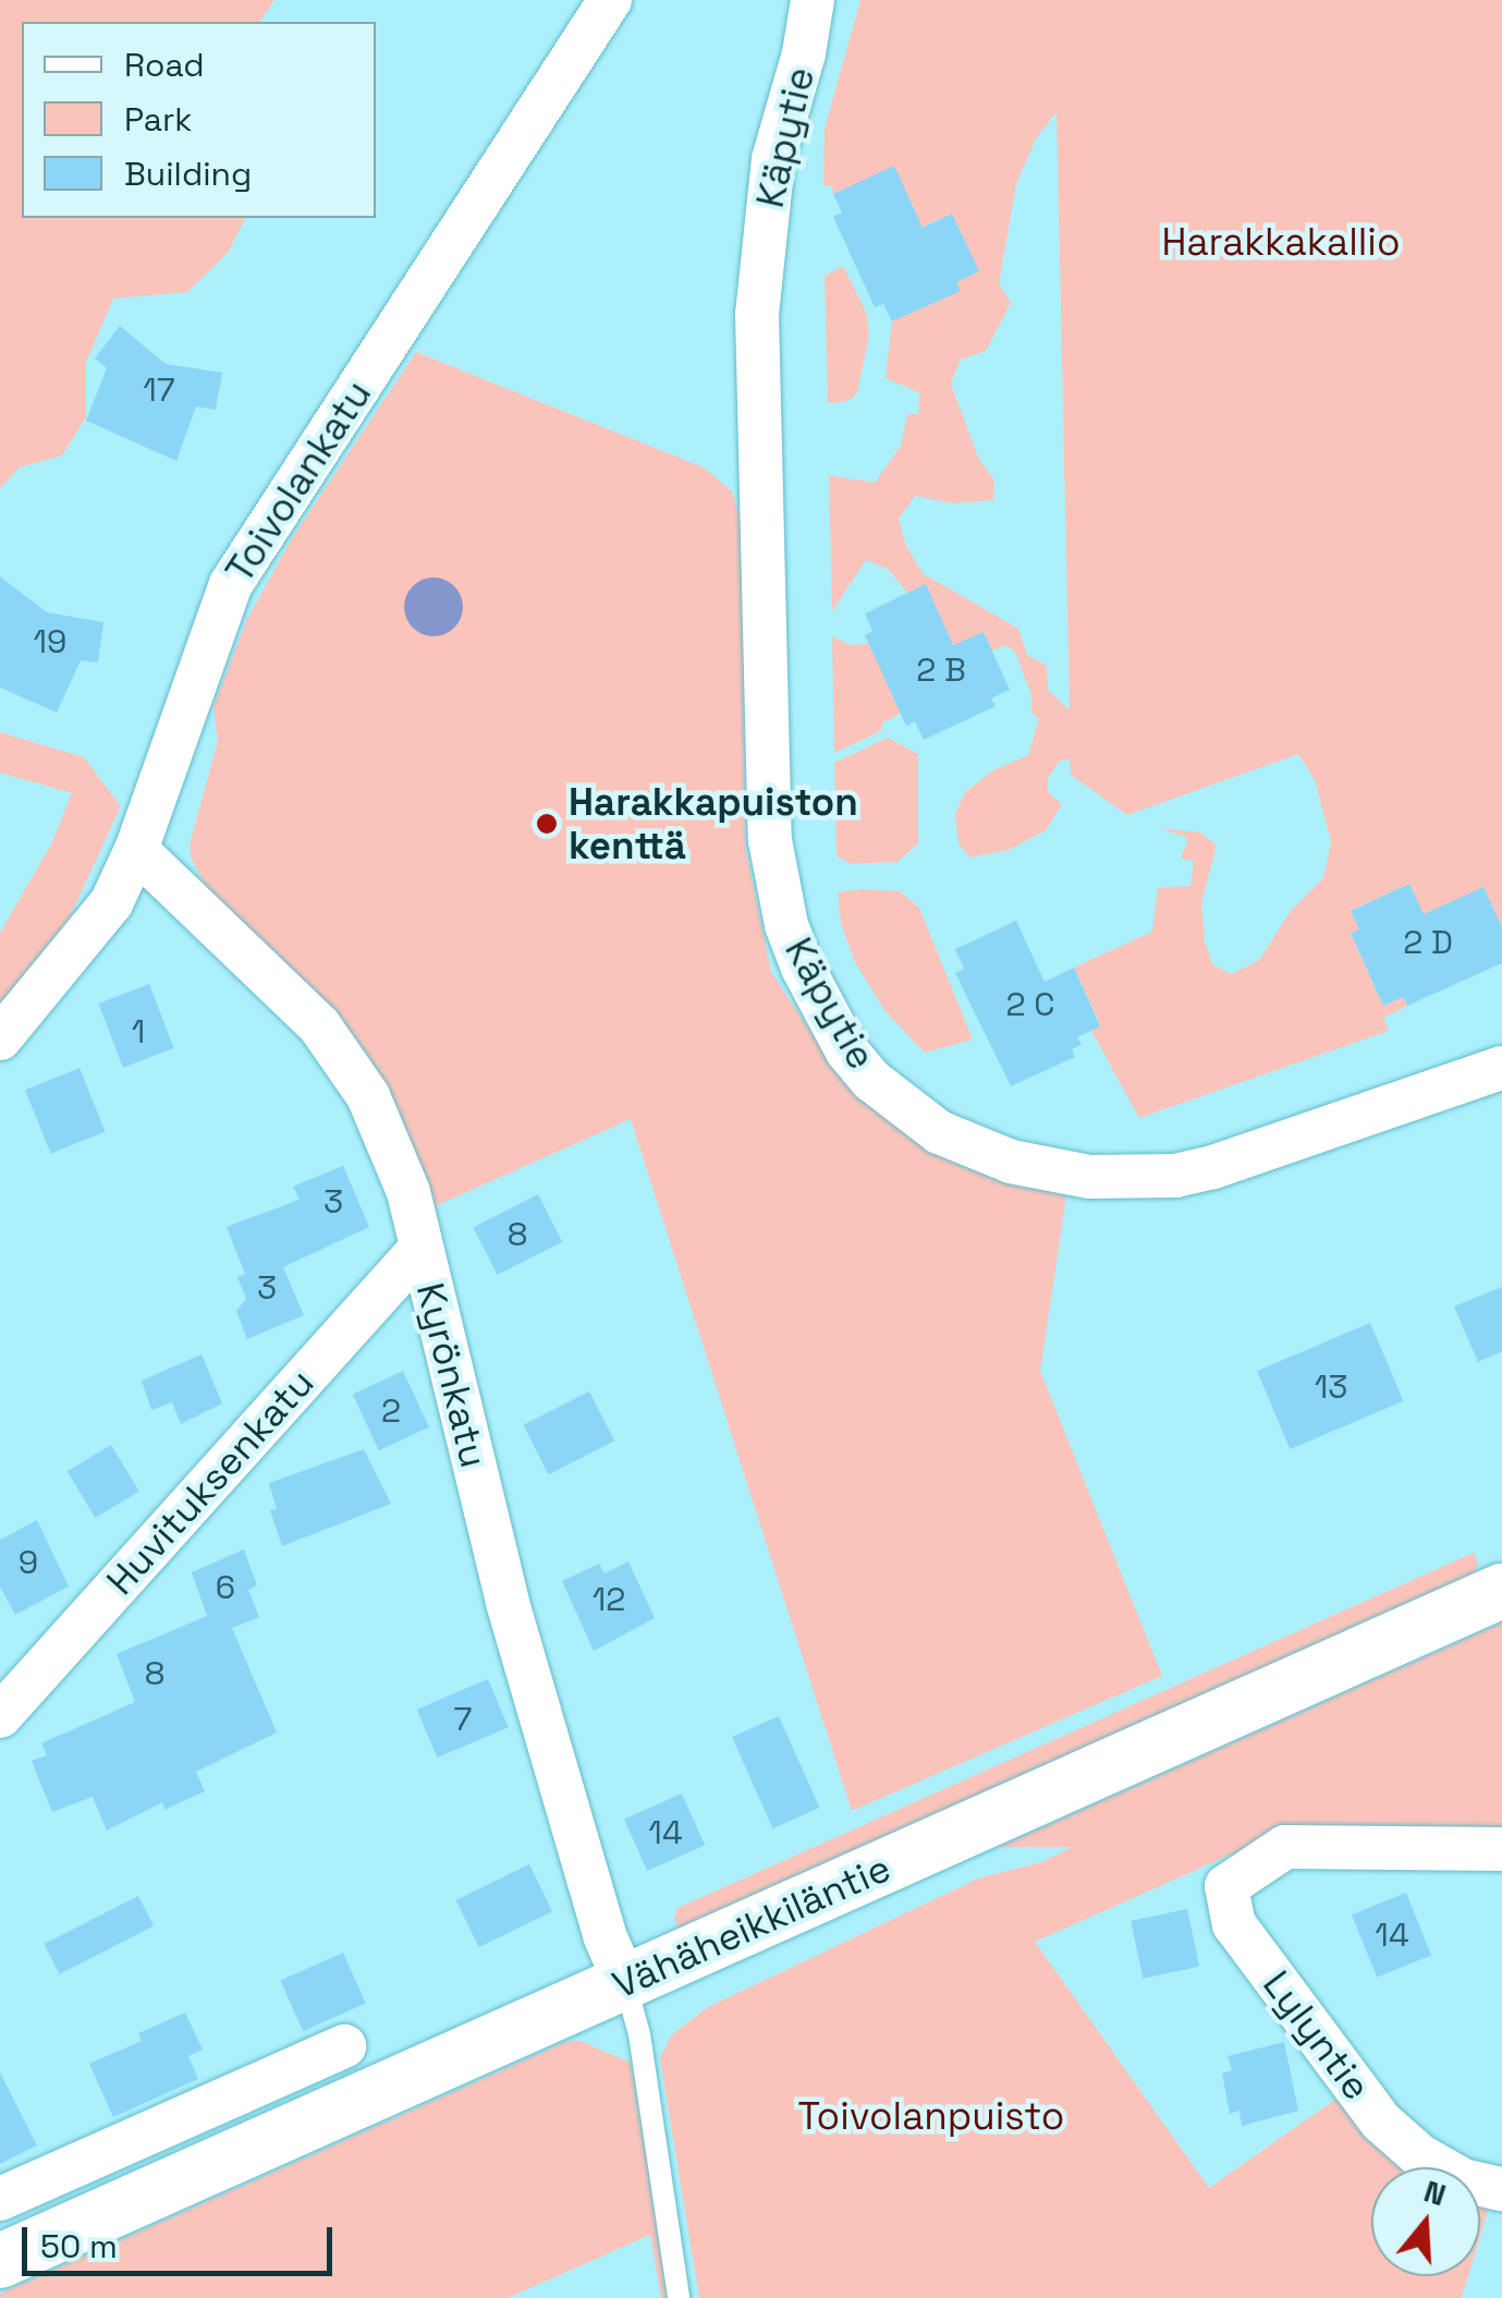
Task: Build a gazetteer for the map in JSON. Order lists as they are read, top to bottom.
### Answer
{
  "streets": {
    "street": [
      "Käpytie",
      "Toivolankatu",
      "Kyrönkatu",
      "Huvituksenkatu",
      "Vähäheikkiläntie",
      "Lylyntie"
    ]
  },
  "crossings": [
    ["Toivolankatu", "Kyrönkatu"],
    ["Kyrönkatu", "Huvituksenkatu"],
    ["Kyrönkatu", "Vähäheikkiläntie"]
  ],
  "parks": ["Harakkakallio", "Toivolanpuisto"],
  "places": ["Harakkapuiston kenttä"],
  "house_numbers": [
    "17",
    "19",
    "2 B",
    "2 D",
    "2 C",
    "1",
    "3",
    "8",
    "3",
    "13",
    "2",
    "9",
    "6",
    "12",
    "8",
    "7",
    "14",
    "14"
  ],
  "legend": ["Road", "Park", "Building"],
  "scale_bar": "50 m",
  "north": "top"
}
